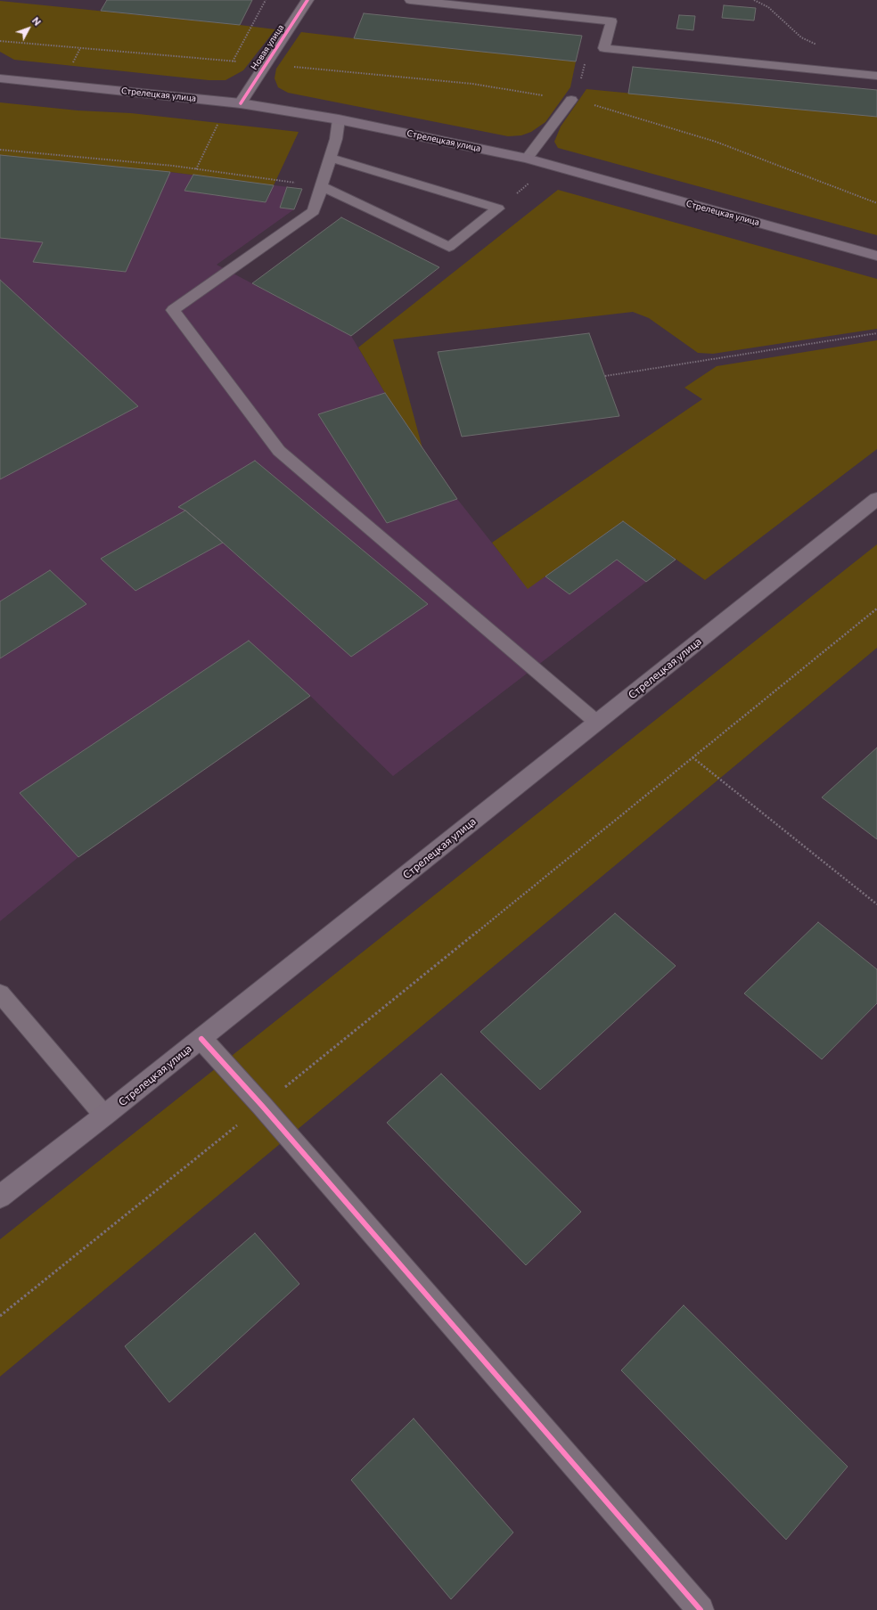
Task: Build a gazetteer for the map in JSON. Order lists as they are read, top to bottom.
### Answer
{
  "streets": {
    "main road": ["Стрелецкая улица"],
    "street": ["Новая улица"]
  },
  "crossings": [
    ["Новая улица", "Стрелецкая улица"]
  ],
  "north": "top right"
}
